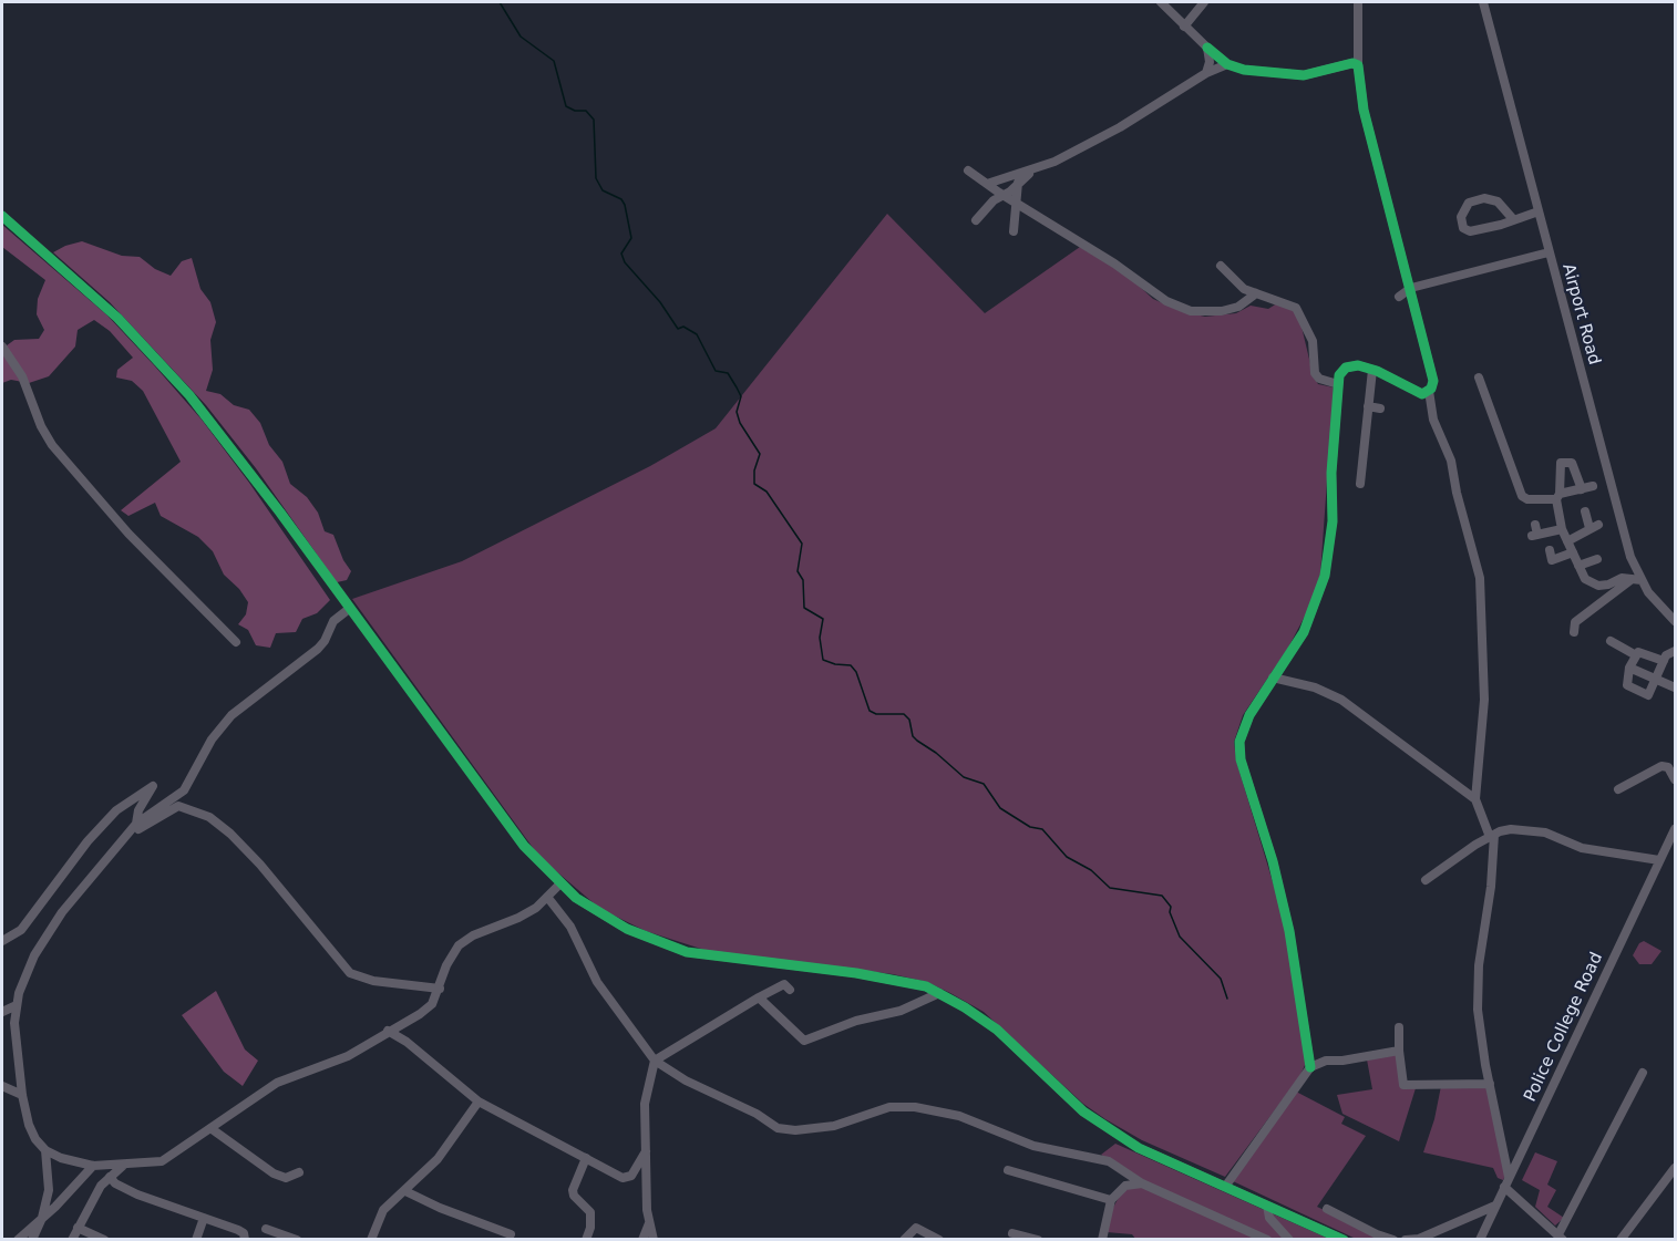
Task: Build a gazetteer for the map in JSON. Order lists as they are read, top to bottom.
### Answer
{
  "streets": {
    "street": ["Airport Road", "Police College Road"]
  }
}
